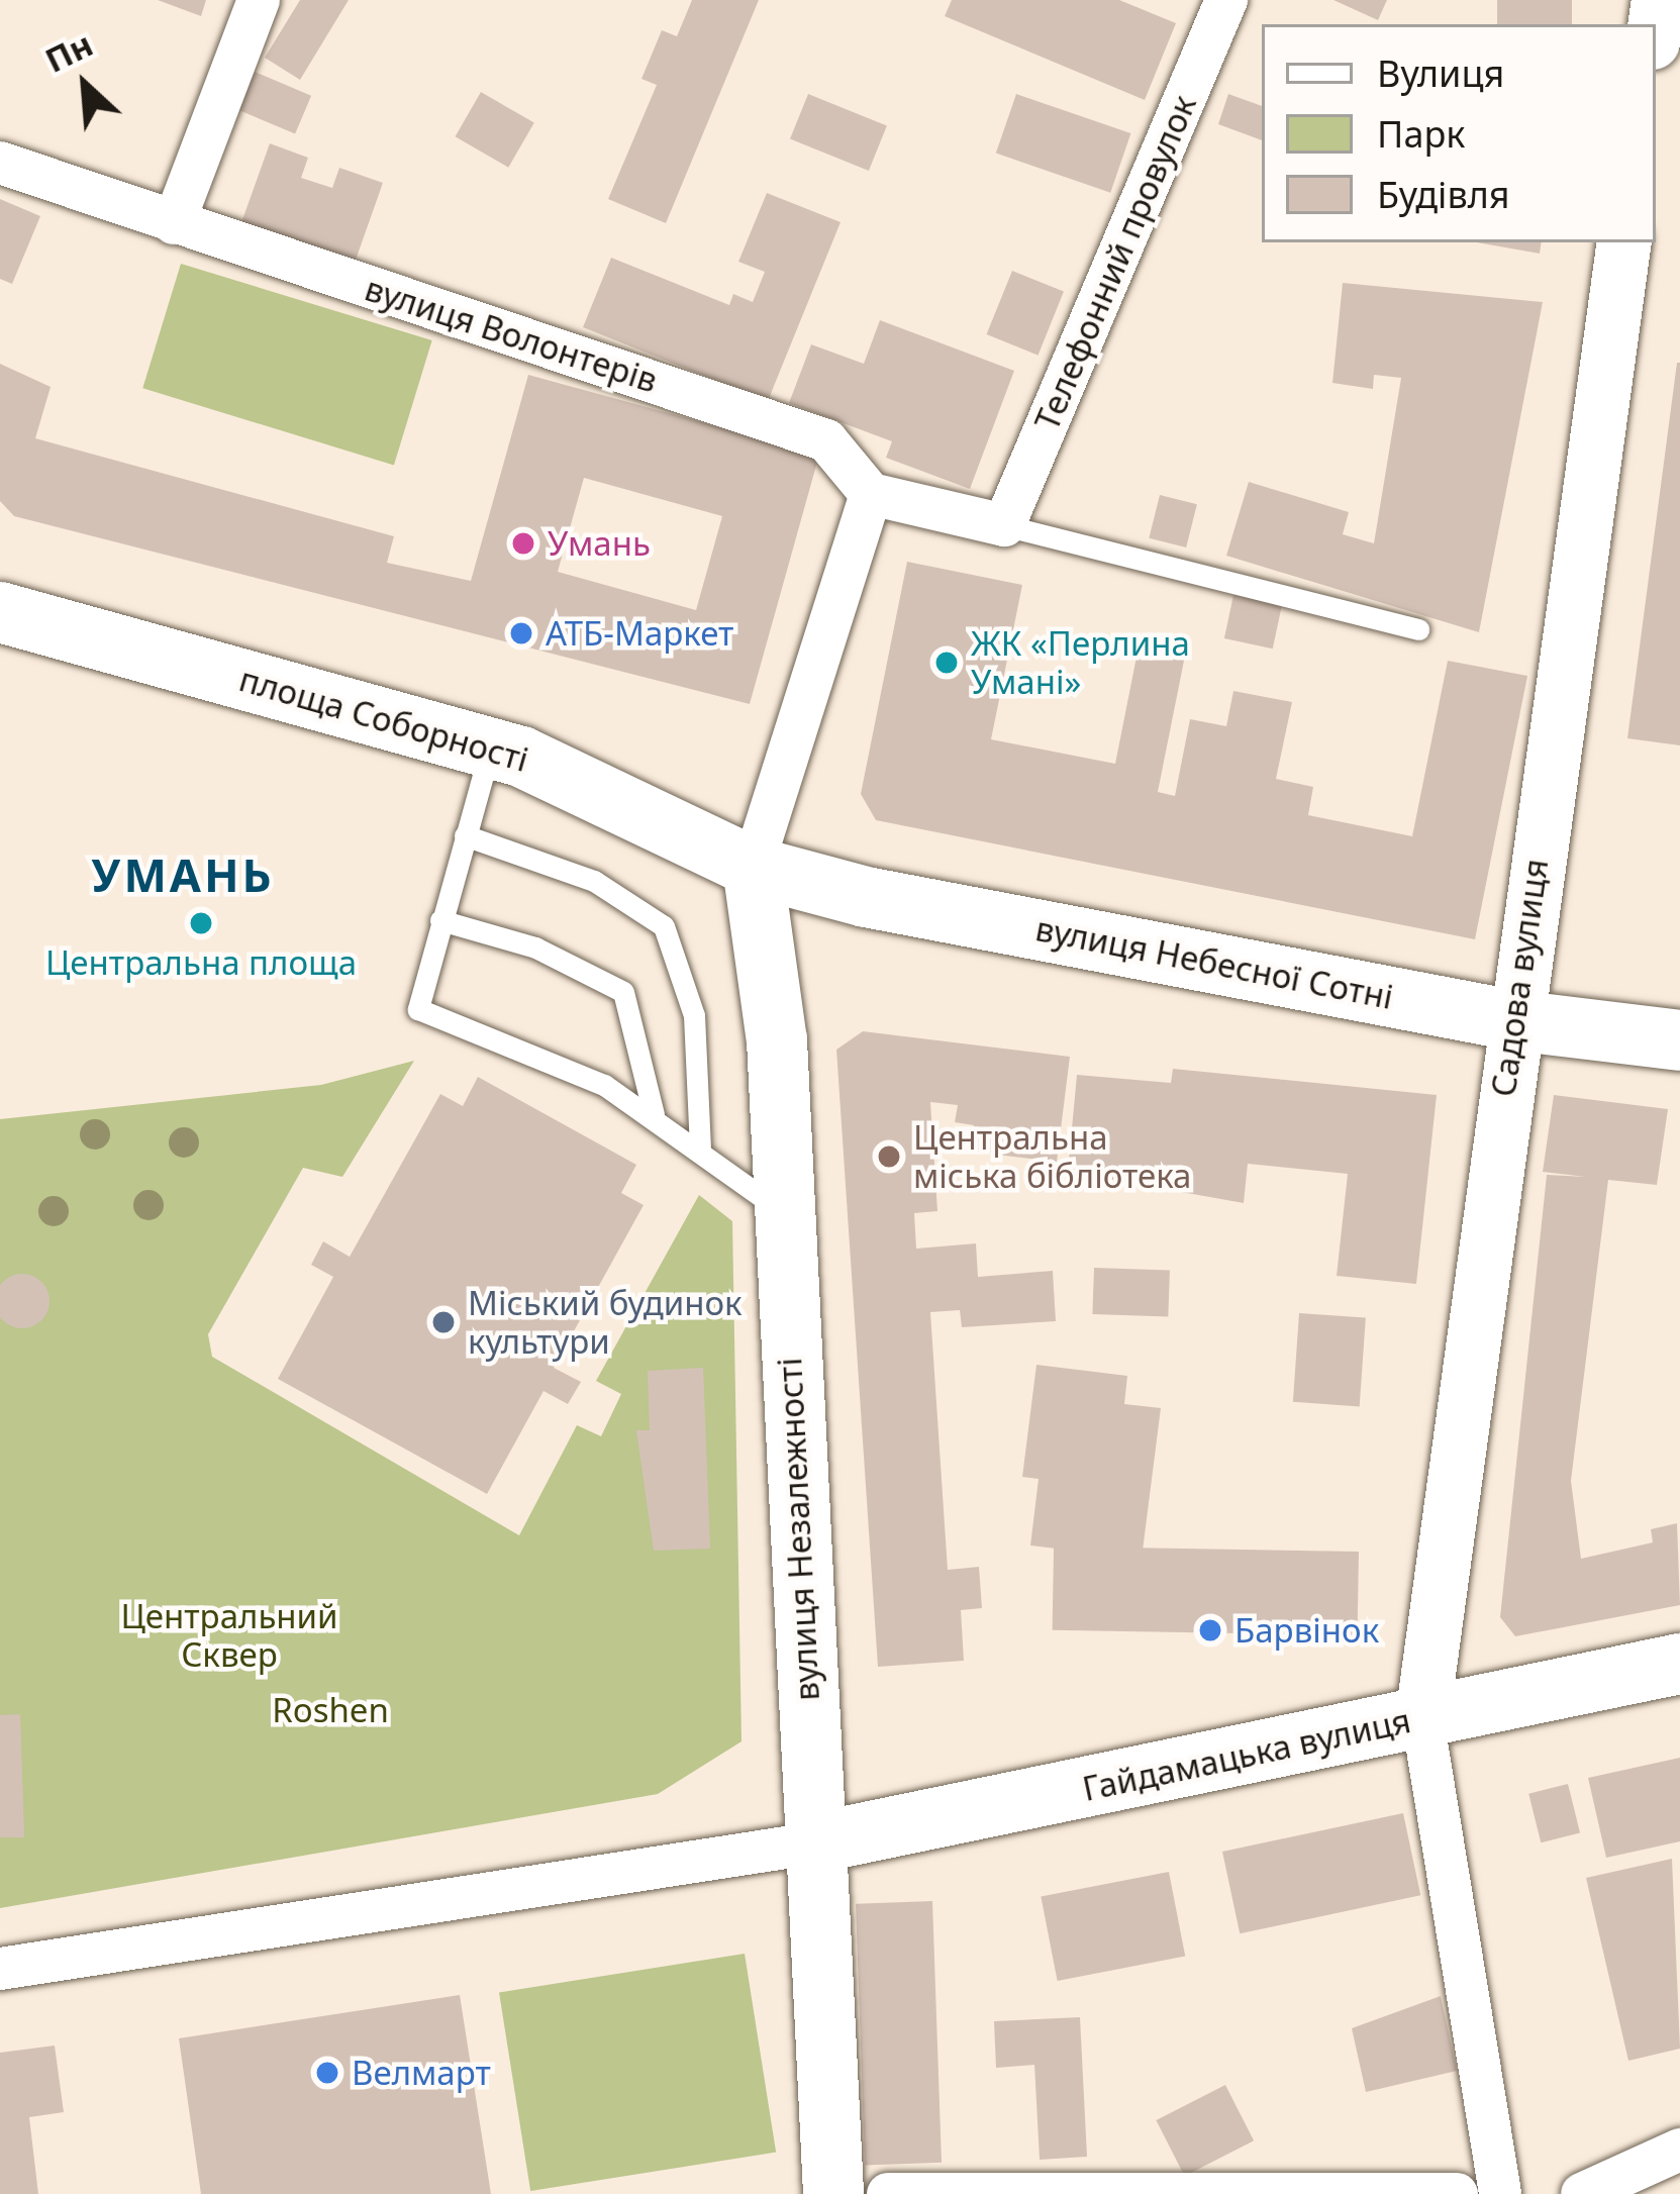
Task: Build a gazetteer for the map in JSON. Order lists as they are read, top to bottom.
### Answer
{
  "streets": {
    "main road": [
      "площа Соборності",
      "вулиця Небесної Сотні",
      "вулиця Незалежності",
      "Гайдамацька вулиця"
    ],
    "street": ["Телефонний провулок", "вулиця Волонтерів", "Садова вулиця"]
  },
  "crossings": [
    ["площа Соборності", "вулиця Небесної Сотні"],
    ["площа Соборності", "вулиця Незалежності"],
    ["вулиця Небесної Сотні", "Садова вулиця"],
    ["вулиця Небесної Сотні", "вулиця Незалежності"],
    ["Садова вулиця", "Гайдамацька вулиця"],
    ["вулиця Незалежності", "Гайдамацька вулиця"]
  ],
  "districts": ["УМАНЬ"],
  "parks": ["Центральний Сквер", "Roshen"],
  "places": [
    "Умань",
    "АТБ-Маркет",
    "ЖК «Перлина Умані»",
    "Центральна площа",
    "Центральна міська бібліотека",
    "Міський будинок культури",
    "Барвінок",
    "Велмарт"
  ],
  "legend": ["Вулиця", "Парк", "Будівля"],
  "north": "top left"
}
